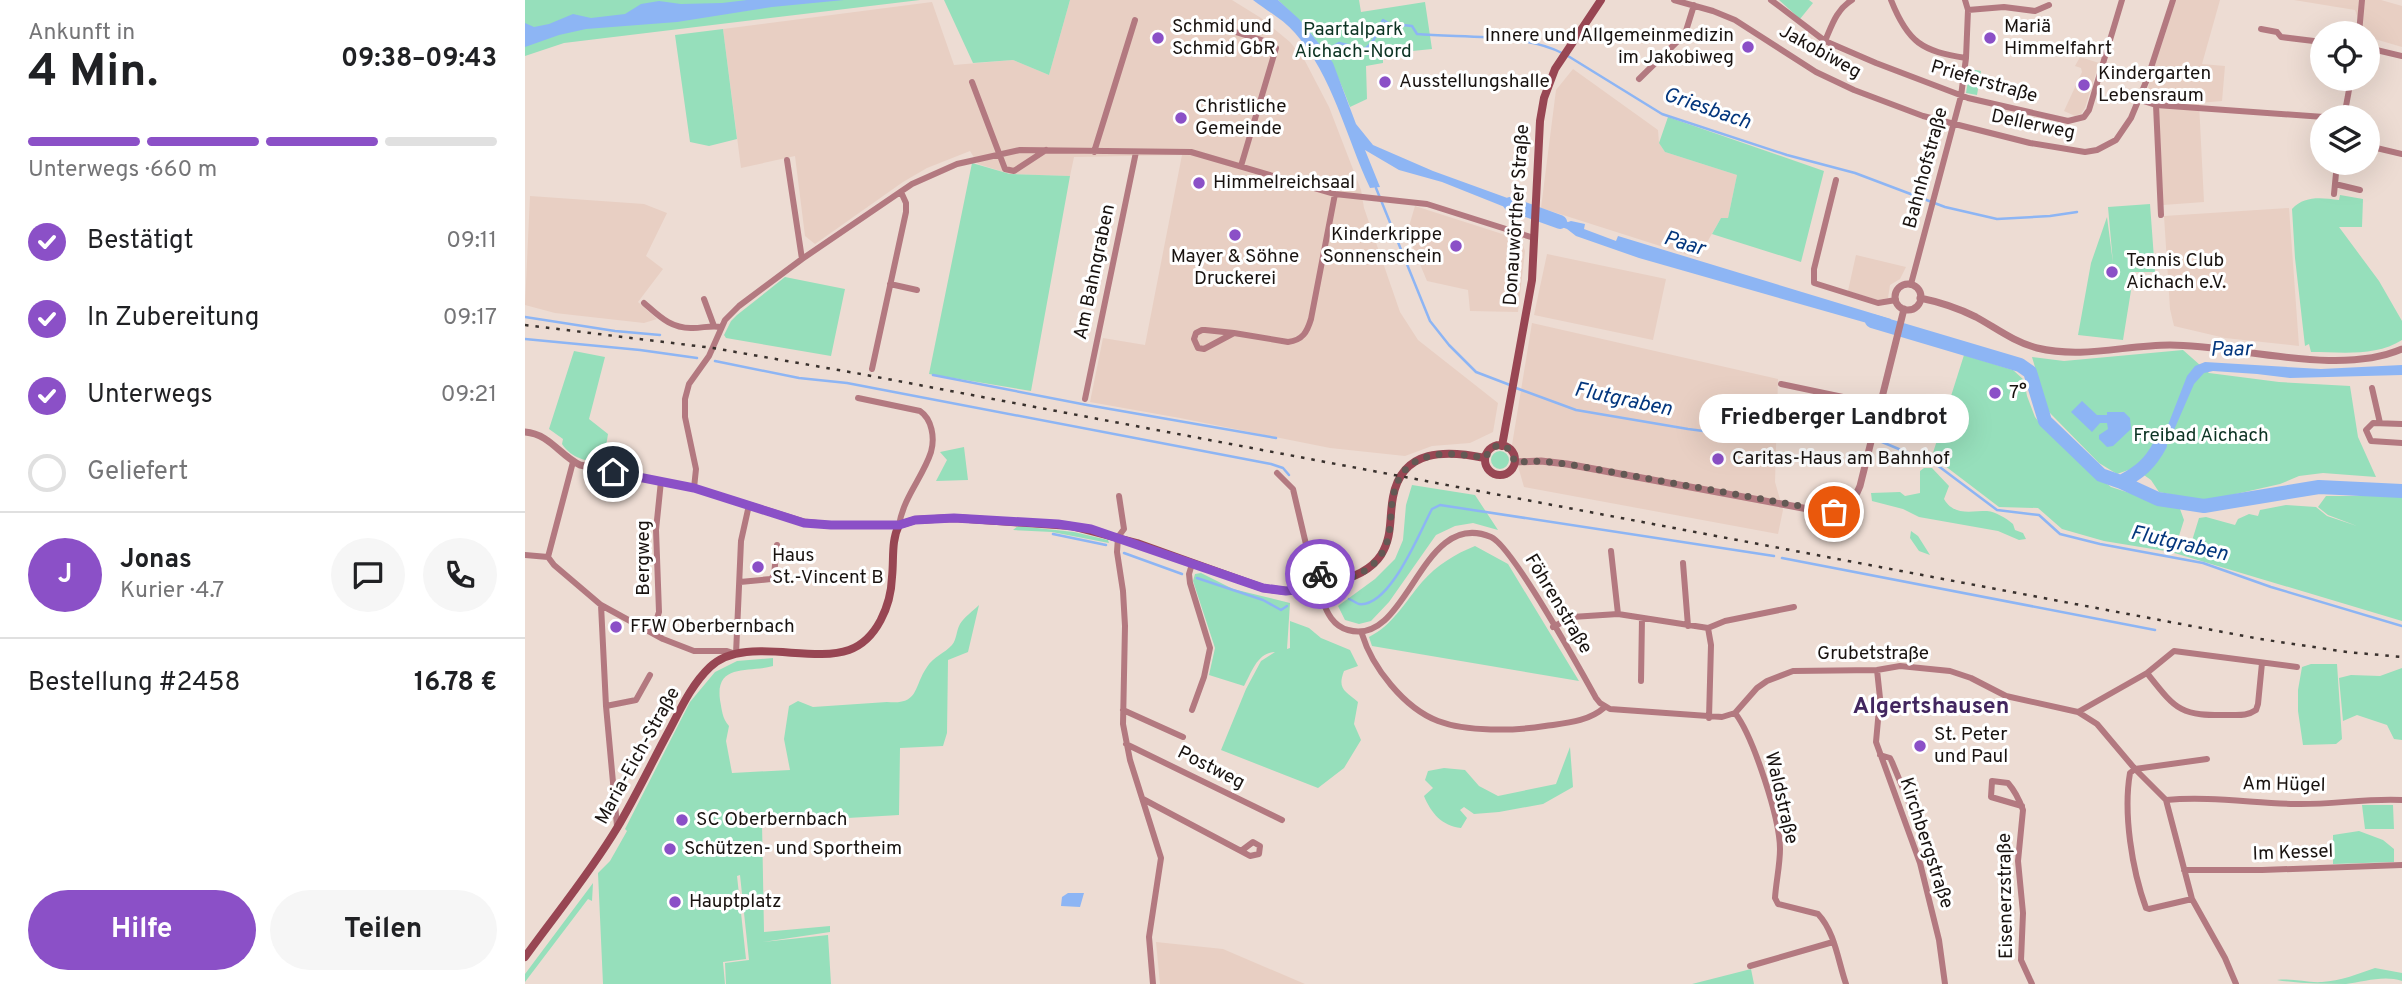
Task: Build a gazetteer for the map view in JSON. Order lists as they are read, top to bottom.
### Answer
{
  "streets": {
    "main road": ["Donauwörther Straße", "Maria-Eich-Straße"],
    "street": [
      "Jakobiweg",
      "Prieferstraße",
      "Dellerweg",
      "Bahnhofstraße",
      "Am Bahngraben",
      "Bergweg",
      "Föhrenstraße",
      "Grubetstraße",
      "Postweg",
      "Am Hügel",
      "Waldstraße",
      "Kirchbergstraße",
      "Im Kessel",
      "Eisenerzstraße"
    ]
  },
  "crossings": [
    ["Jakobiweg", "Dellerweg"],
    ["Jakobiweg", "Bahnhofstraße"],
    ["Prieferstraße", "Bahnhofstraße"],
    ["Dellerweg", "Bahnhofstraße"],
    ["Grubetstraße", "Am Hügel"],
    ["Grubetstraße", "Waldstraße"],
    ["Grubetstraße", "Kirchbergstraße"]
  ],
  "districts": ["Algertshausen"],
  "water": ["Griesbach", "Paar", "Flutgraben"],
  "parks": ["Paartalpark Aichach-Nord", "Freibad Aichach"],
  "places": [
    "Schmid und Schmid GbR",
    "Mariä Himmelfahrt",
    "Innere und Allgemeinmedizin im Jakobiweg",
    "Ausstellungshalle",
    "Kindergarten Lebensraum",
    "Christliche Gemeinde",
    "Himmelreichsaal",
    "Mayer & Söhne Druckerei",
    "Kinderkrippe Sonnenschein",
    "Tennis Club Aichach e.V.",
    "7°",
    "Caritas-Haus am Bahnhof",
    "Friedberger Landbrot",
    "Haus St.-Vincent B",
    "FFW Oberbernbach",
    "St. Peter und Paul",
    "SC Oberbernbach",
    "Schützen- und Sportheim",
    "Hauptplatz"
  ],
  "page": {
    "heading": ["4 Min.", "Ankunft in", "09:38–09:43"],
    "panel": [
      "Jonas",
      "Kurier · 4.7",
      "Bestellung #2458",
      "16.78 €"
    ],
    "bar": "Unterwegs · 660 m",
    "list": [
      ["Bestätigt", "09:11"],
      ["In Zubereitung", "09:17"],
      ["Unterwegs", "09:21"],
      "Geliefert"
    ],
    "bubble": "Friedberger Landbrot",
    "round": "J",
    "buttons": ["Hilfe", "Teilen"]
  }
}
